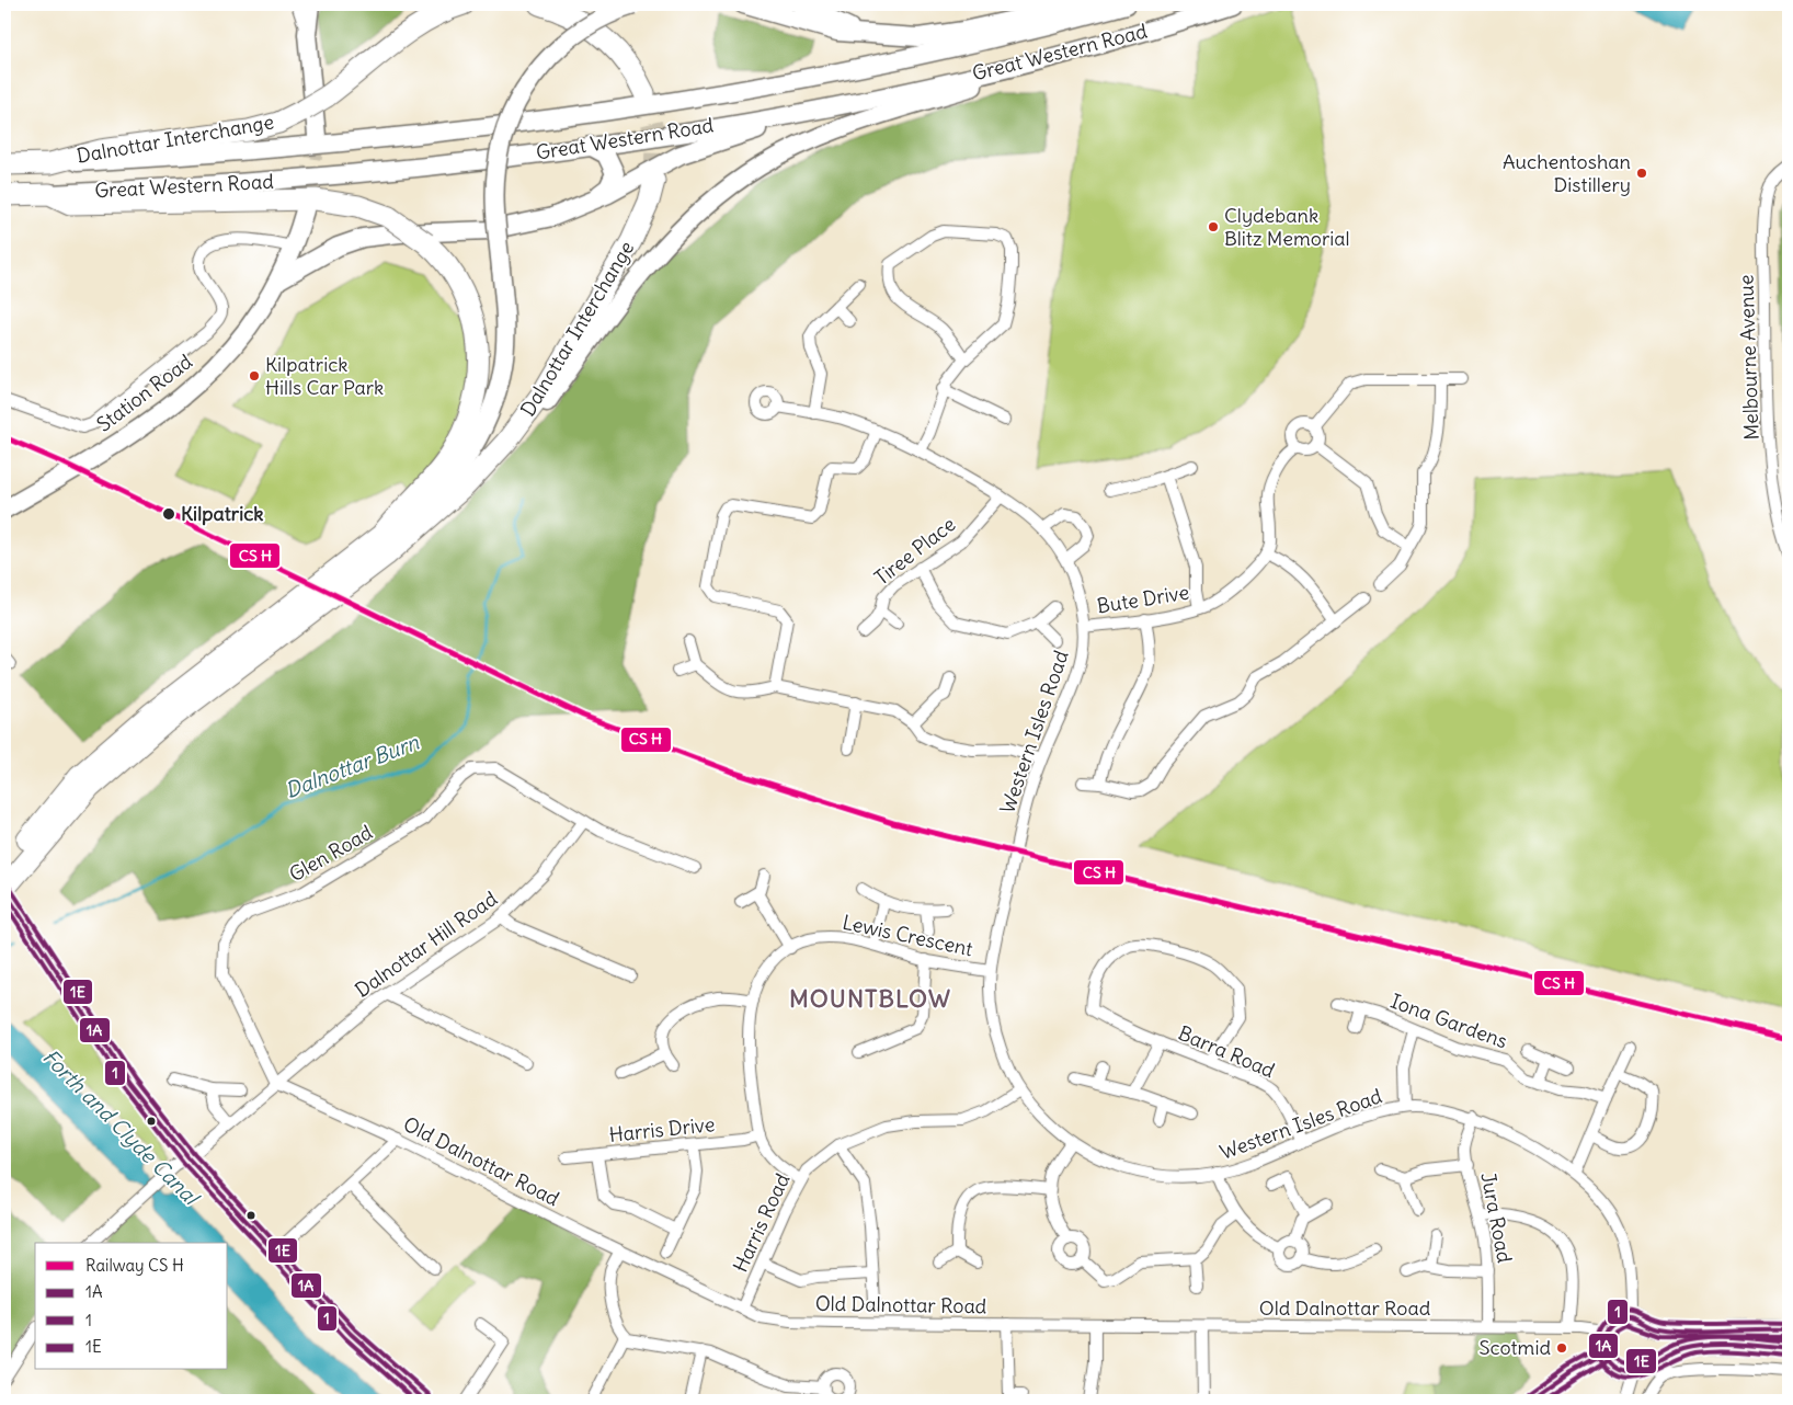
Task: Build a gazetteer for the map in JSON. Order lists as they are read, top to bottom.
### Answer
{
  "streets": {
    "highway": ["Great Western Road", "Dalnottar Interchange"],
    "main road": ["Station Road"],
    "street": [
      "Melbourne Avenue",
      "Tiree Place",
      "Bute Drive",
      "Western Isles Road",
      "Glen Road",
      "Lewis Crescent",
      "Dalnottar Hill Road",
      "Iona Gardens",
      "Barra Road",
      "Harris Drive",
      "Old Dalnottar Road",
      "Jura Road",
      "Harris Road"
    ]
  },
  "crossings": [
    ["Great Western Road", "Dalnottar Interchange"],
    ["Tiree Place", "Western Isles Road"],
    ["Bute Drive", "Western Isles Road"],
    ["Western Isles Road", "Lewis Crescent"],
    ["Western Isles Road", "Barra Road"],
    ["Western Isles Road", "Old Dalnottar Road"],
    ["Western Isles Road", "Jura Road"],
    ["Western Isles Road", "Harris Road"],
    ["Glen Road", "Dalnottar Hill Road"],
    ["Glen Road", "Old Dalnottar Road"],
    ["Lewis Crescent", "Harris Drive"],
    ["Lewis Crescent", "Harris Road"],
    ["Dalnottar Hill Road", "Old Dalnottar Road"],
    ["Old Dalnottar Road", "Jura Road"],
    ["Old Dalnottar Road", "Harris Road"]
  ],
  "districts": ["MOUNTBLOW"],
  "water": ["Dalnottar Burn", "Forth and Clyde Canal"],
  "places": [
    "Auchentoshan Distillery",
    "Clydebank Blitz Memorial",
    "Kilpatrick Hills Car Park",
    "Kilpatrick",
    "Scotmid"
  ],
  "lines": ["transit line 1E", "transit line 1A", "transit line 1"],
  "legend": [
    "Railway CS H",
    "1A",
    "1",
    "1E"
  ]
}
